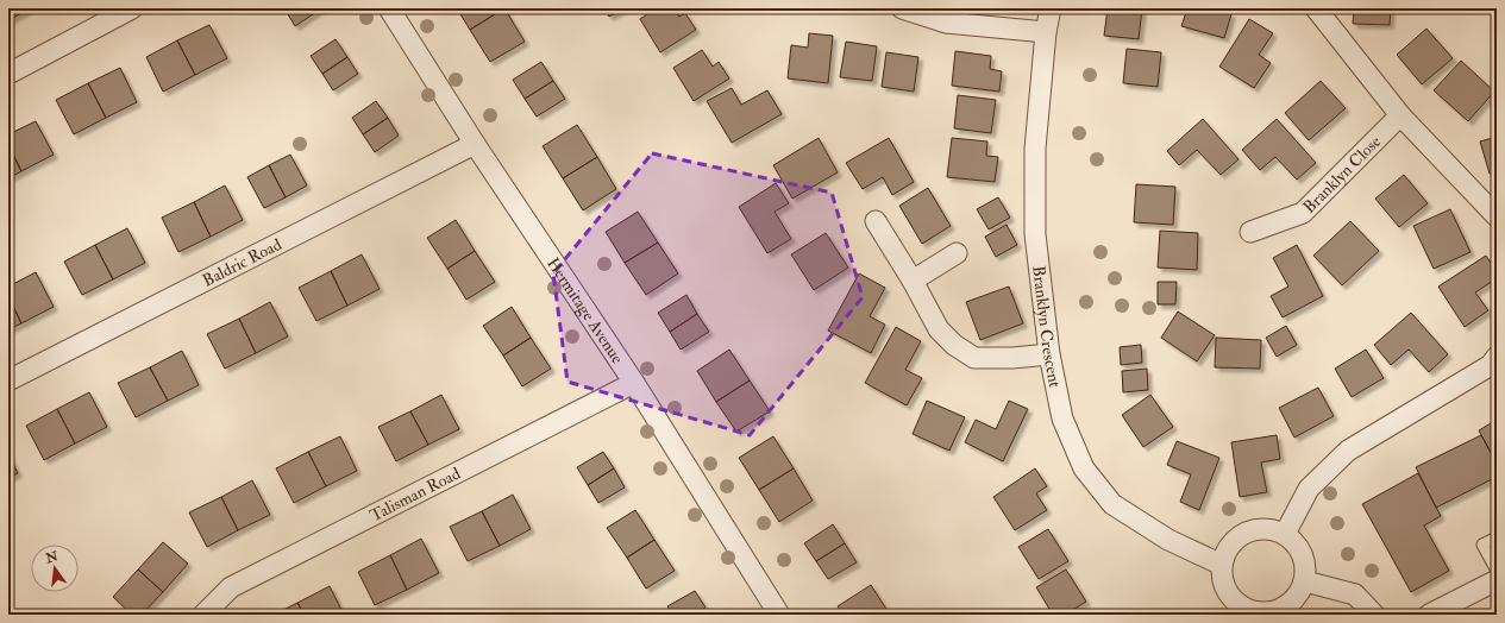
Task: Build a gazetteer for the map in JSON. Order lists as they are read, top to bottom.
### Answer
{
  "streets": {
    "street": [
      "Branklyn Close",
      "Baldric Road",
      "Hermitage Avenue",
      "Branklyn Crescent",
      "Talisman Road"
    ]
  },
  "crossings": [
    ["Baldric Road", "Hermitage Avenue"],
    ["Hermitage Avenue", "Talisman Road"]
  ],
  "north": "top"
}
